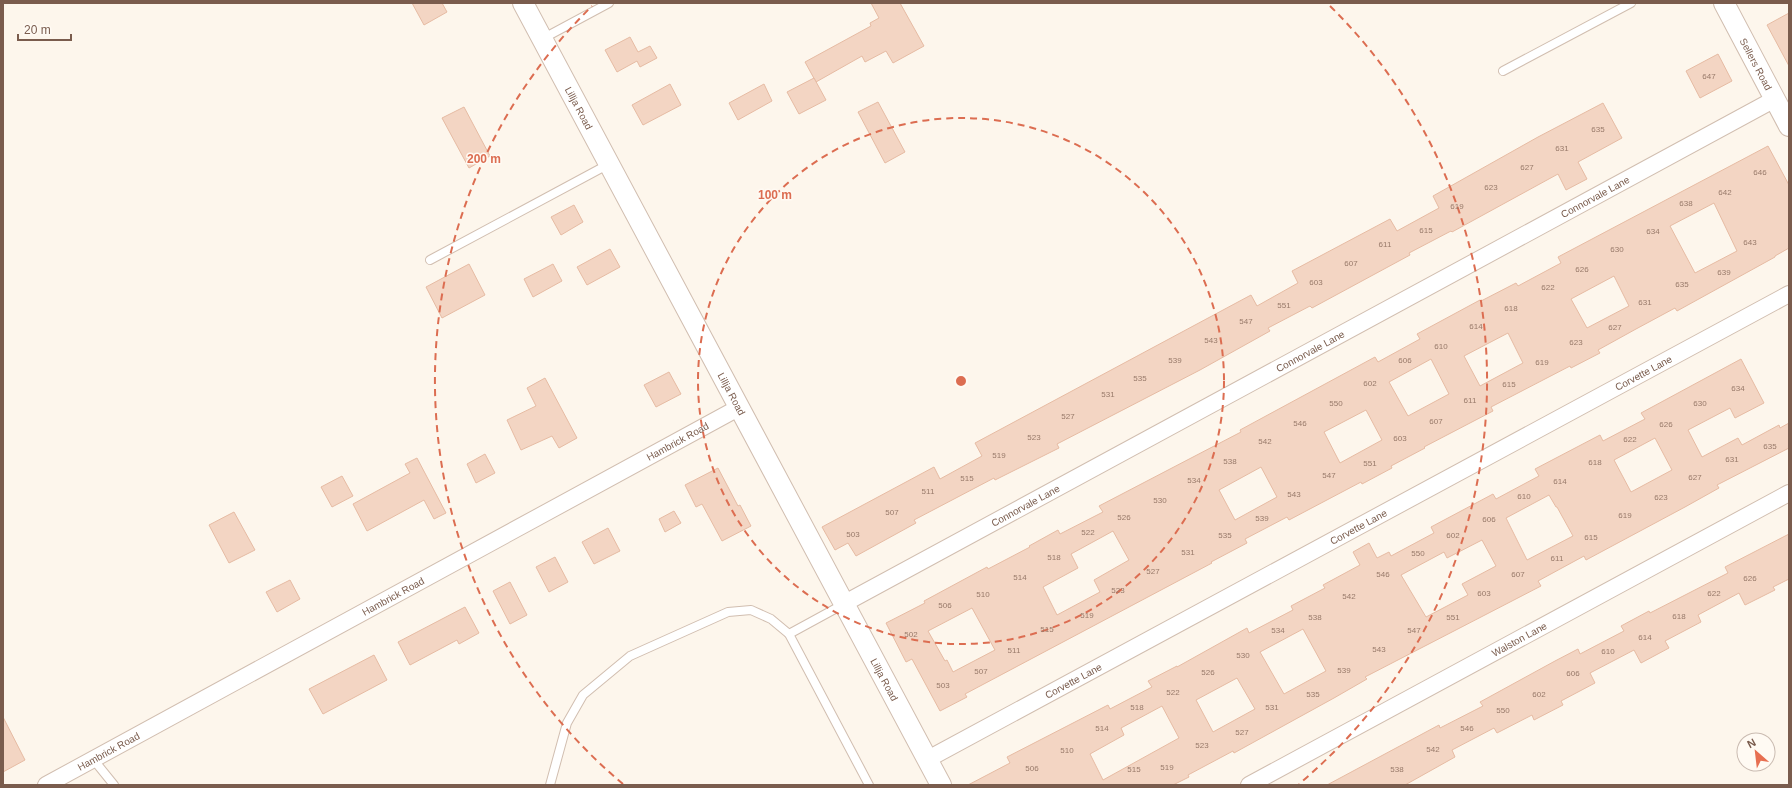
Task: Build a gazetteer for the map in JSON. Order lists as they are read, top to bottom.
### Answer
{
  "streets": {
    "street": [
      "Sellers Road",
      "Lillja Road",
      "Connorvale Lane",
      "Corvette Lane",
      "Hambrick Road",
      "Walston Lane"
    ]
  },
  "crossings": [
    ["Sellers Road", "Connorvale Lane"],
    ["Lillja Road", "Connorvale Lane"],
    ["Lillja Road", "Corvette Lane"],
    ["Lillja Road", "Hambrick Road"]
  ],
  "house_numbers": [
    "647",
    "635",
    "631",
    "627",
    "646",
    "623",
    "642",
    "638",
    "619",
    "615",
    "634",
    "643",
    "611",
    "630",
    "607",
    "626",
    "639",
    "603",
    "635",
    "622",
    "631",
    "551",
    "618",
    "547",
    "614",
    "627",
    "543",
    "623",
    "610",
    "539",
    "606",
    "619",
    "535",
    "602",
    "615",
    "634",
    "531",
    "611",
    "550",
    "630",
    "527",
    "607",
    "546",
    "626",
    "523",
    "603",
    "622",
    "542",
    "635",
    "519",
    "631",
    "538",
    "618",
    "551",
    "547",
    "627",
    "515",
    "534",
    "614",
    "511",
    "543",
    "610",
    "623",
    "530",
    "507",
    "619",
    "526",
    "539",
    "606",
    "522",
    "503",
    "535",
    "602",
    "615",
    "531",
    "550",
    "518",
    "611",
    "527",
    "546",
    "607",
    "514",
    "626",
    "523",
    "603",
    "622",
    "510",
    "542",
    "506",
    "519",
    "618",
    "538",
    "551",
    "515",
    "534",
    "547",
    "502",
    "614",
    "543",
    "511",
    "610",
    "530",
    "539",
    "507",
    "526",
    "606",
    "503",
    "522",
    "535",
    "602",
    "518",
    "531",
    "550",
    "514",
    "546",
    "527",
    "523",
    "542",
    "510",
    "519",
    "506",
    "515",
    "538"
  ],
  "scale_bar": "20 m",
  "north": "top left",
  "rings": ["200 m", "100 m"]
}
